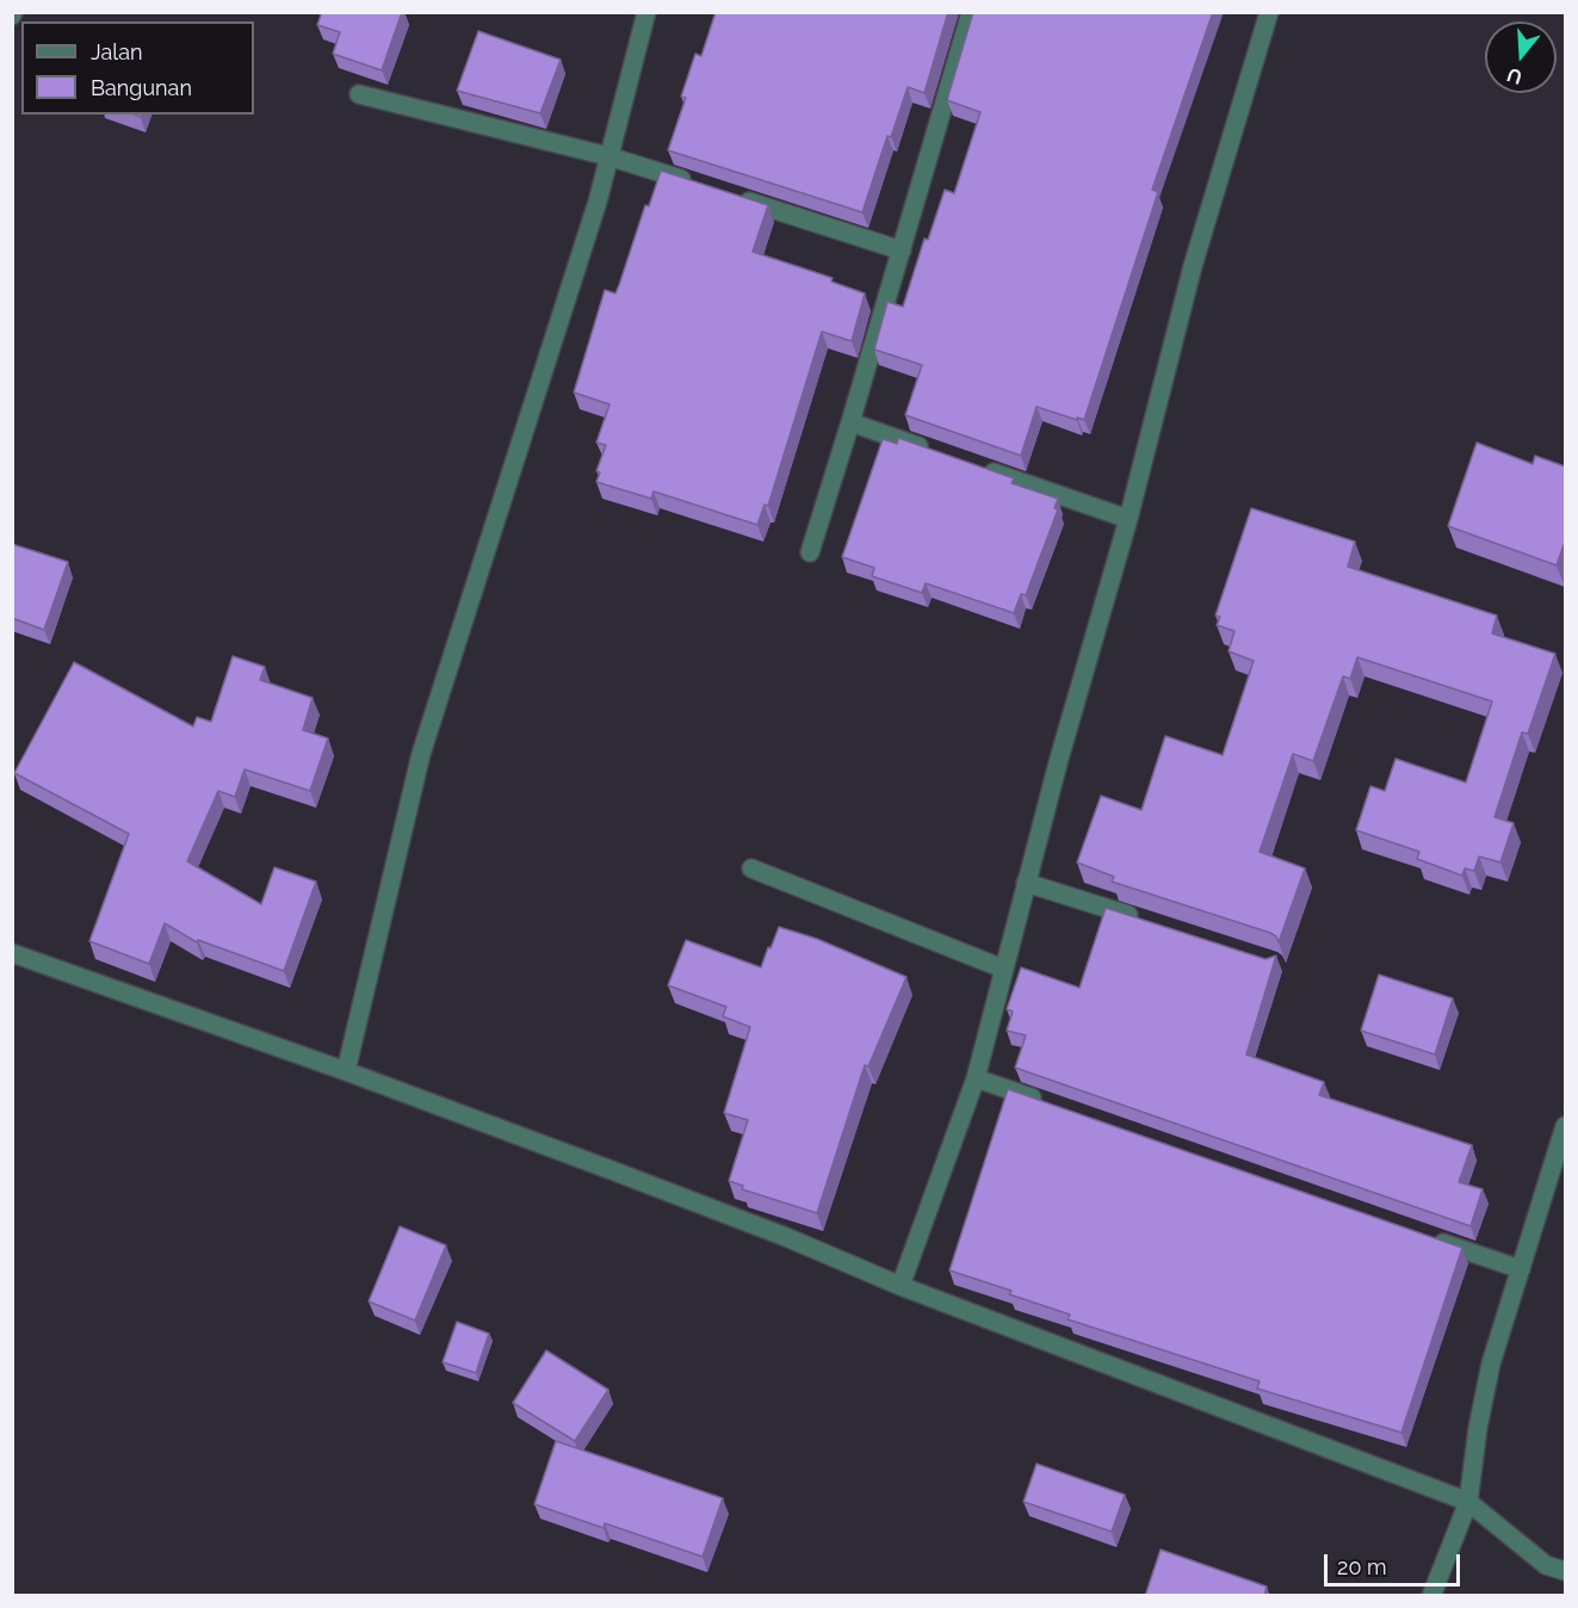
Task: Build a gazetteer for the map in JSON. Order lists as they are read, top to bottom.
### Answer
{
  "legend": ["Jalan", "Bangunan"],
  "scale_bar": "20 m",
  "north": "bottom"
}
